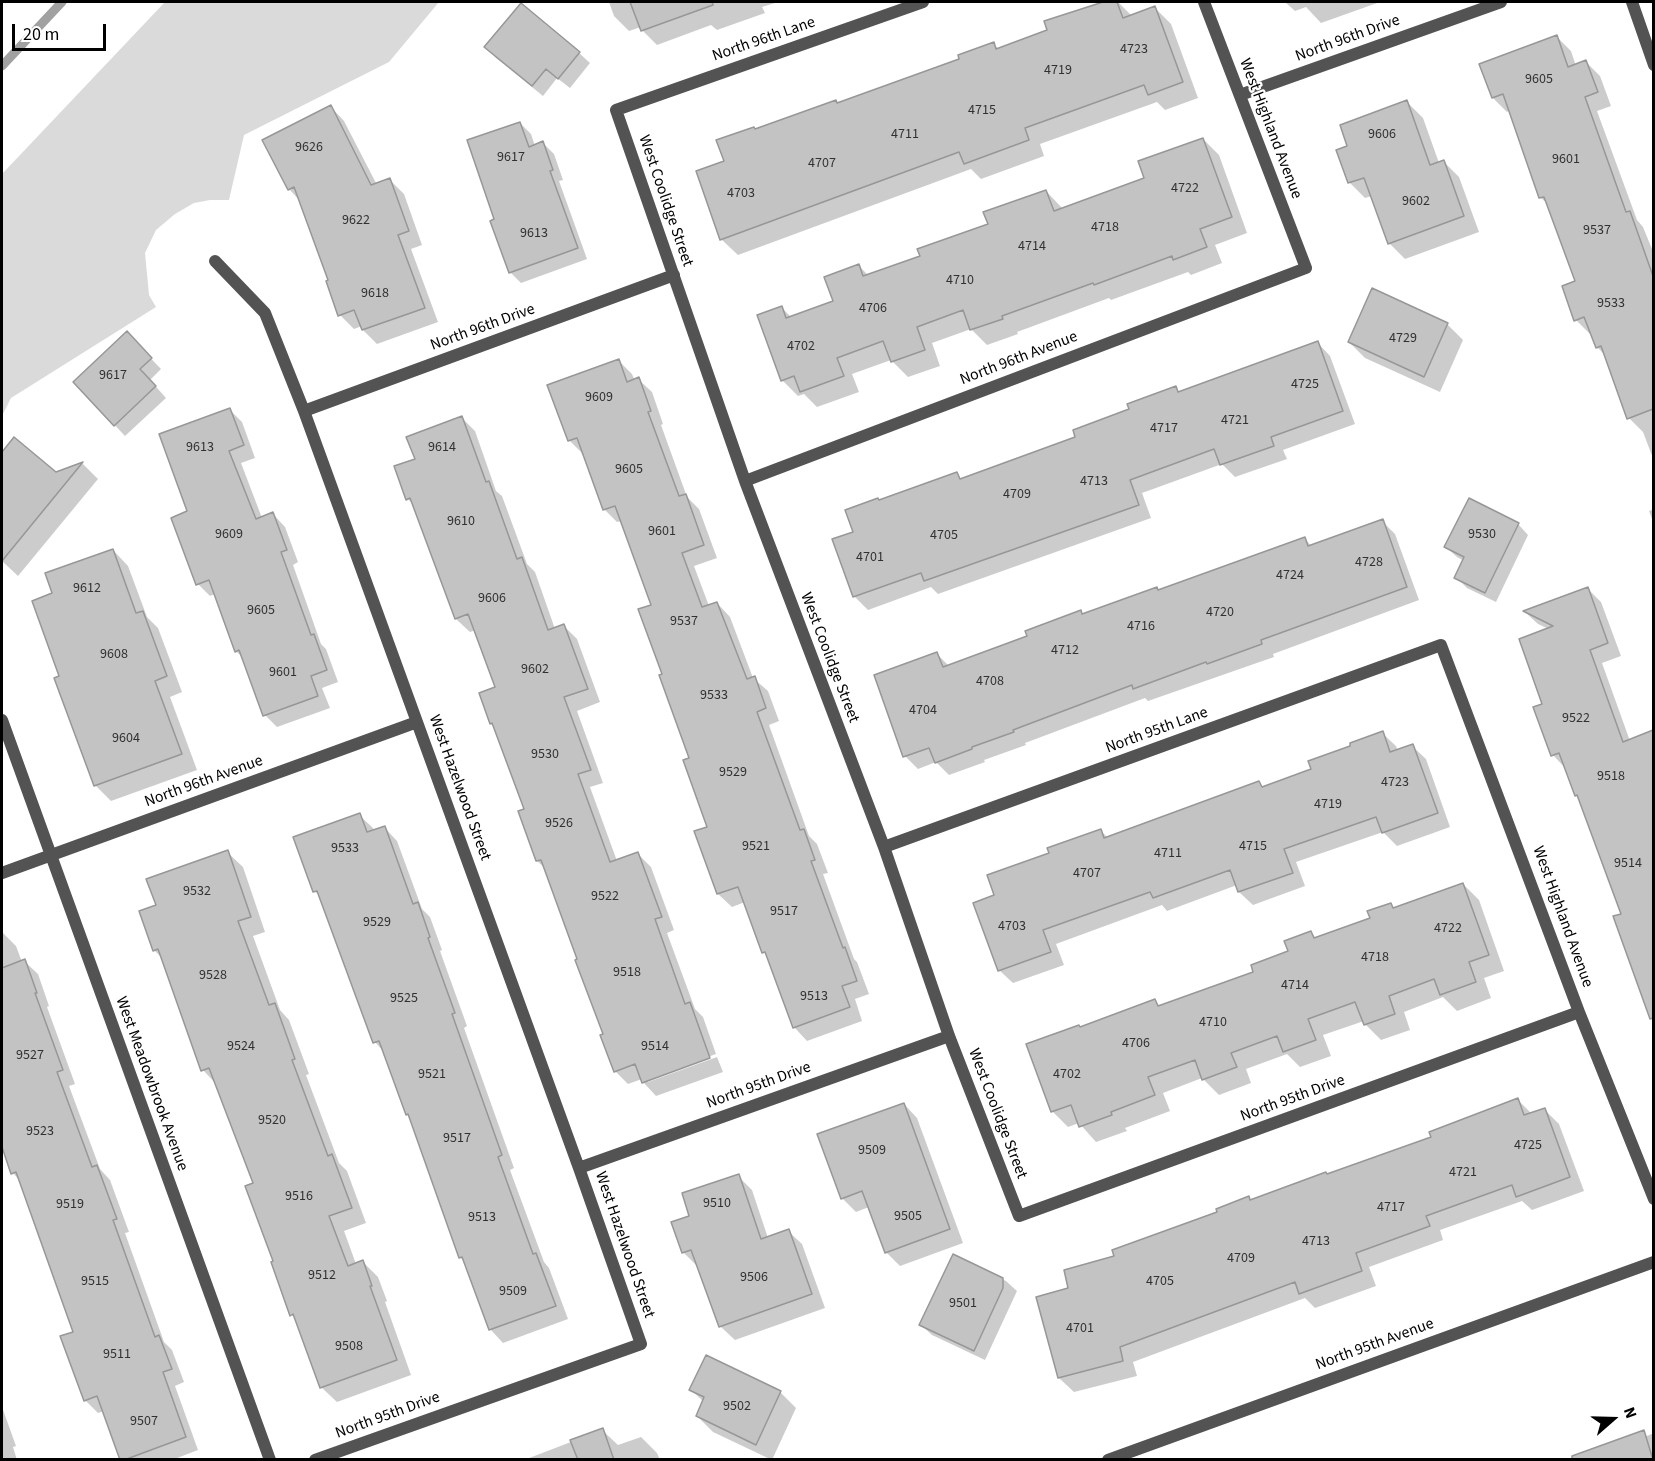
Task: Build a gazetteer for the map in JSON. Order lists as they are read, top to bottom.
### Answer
{
  "streets": {
    "street": [
      "North 96th Drive",
      "North 96th Lane",
      "West Highland Avenue",
      "West Coolidge Street",
      "North 96th Avenue",
      "North 95th Lane",
      "West Hazelwood Street",
      "West Meadowbrook Avenue",
      "North 95th Drive",
      "North 95th Avenue"
    ]
  },
  "crossings": [
    ["North 96th Drive", "West Highland Avenue"],
    ["North 96th Drive", "West Coolidge Street"],
    ["North 96th Drive", "West Hazelwood Street"],
    ["North 96th Lane", "West Coolidge Street"],
    ["West Highland Avenue", "North 96th Avenue"],
    ["West Highland Avenue", "North 95th Lane"],
    ["West Highland Avenue", "North 95th Drive"],
    ["West Coolidge Street", "North 96th Avenue"],
    ["West Coolidge Street", "North 95th Lane"],
    ["West Coolidge Street", "North 95th Drive"],
    ["North 96th Avenue", "West Hazelwood Street"],
    ["North 96th Avenue", "West Meadowbrook Avenue"],
    ["West Hazelwood Street", "North 95th Drive"]
  ],
  "house_numbers": [
    "4723",
    "4719",
    "9605",
    "4715",
    "4711",
    "9606",
    "9626",
    "9617",
    "9601",
    "4707",
    "4722",
    "4703",
    "9602",
    "9622",
    "4718",
    "9537",
    "9613",
    "4714",
    "4710",
    "9618",
    "9533",
    "4706",
    "4729",
    "4702",
    "9617",
    "4725",
    "9609",
    "4721",
    "4717",
    "9613",
    "9614",
    "9605",
    "4713",
    "4709",
    "9610",
    "9601",
    "9609",
    "9530",
    "4705",
    "4701",
    "4728",
    "4724",
    "9612",
    "9606",
    "9605",
    "4720",
    "9537",
    "4716",
    "4712",
    "9608",
    "9602",
    "9601",
    "4708",
    "9533",
    "4704",
    "9522",
    "9604",
    "9530",
    "9529",
    "9518",
    "4723",
    "4719",
    "9526",
    "9521",
    "4715",
    "9533",
    "4711",
    "9514",
    "4707",
    "9532",
    "9522",
    "9517",
    "9529",
    "4703",
    "4722",
    "4718",
    "9518",
    "9528",
    "4714",
    "9513",
    "9525",
    "4710",
    "4706",
    "9524",
    "9514",
    "9527",
    "9521",
    "4702",
    "9520",
    "9523",
    "9517",
    "4725",
    "9509",
    "4721",
    "9516",
    "9510",
    "9519",
    "4717",
    "9505",
    "9513",
    "4713",
    "4709",
    "9512",
    "9506",
    "9515",
    "4705",
    "9509",
    "9501",
    "4701",
    "9508",
    "9511",
    "9502",
    "9507"
  ],
  "scale_bar": "20 m",
  "north": "right"
}
